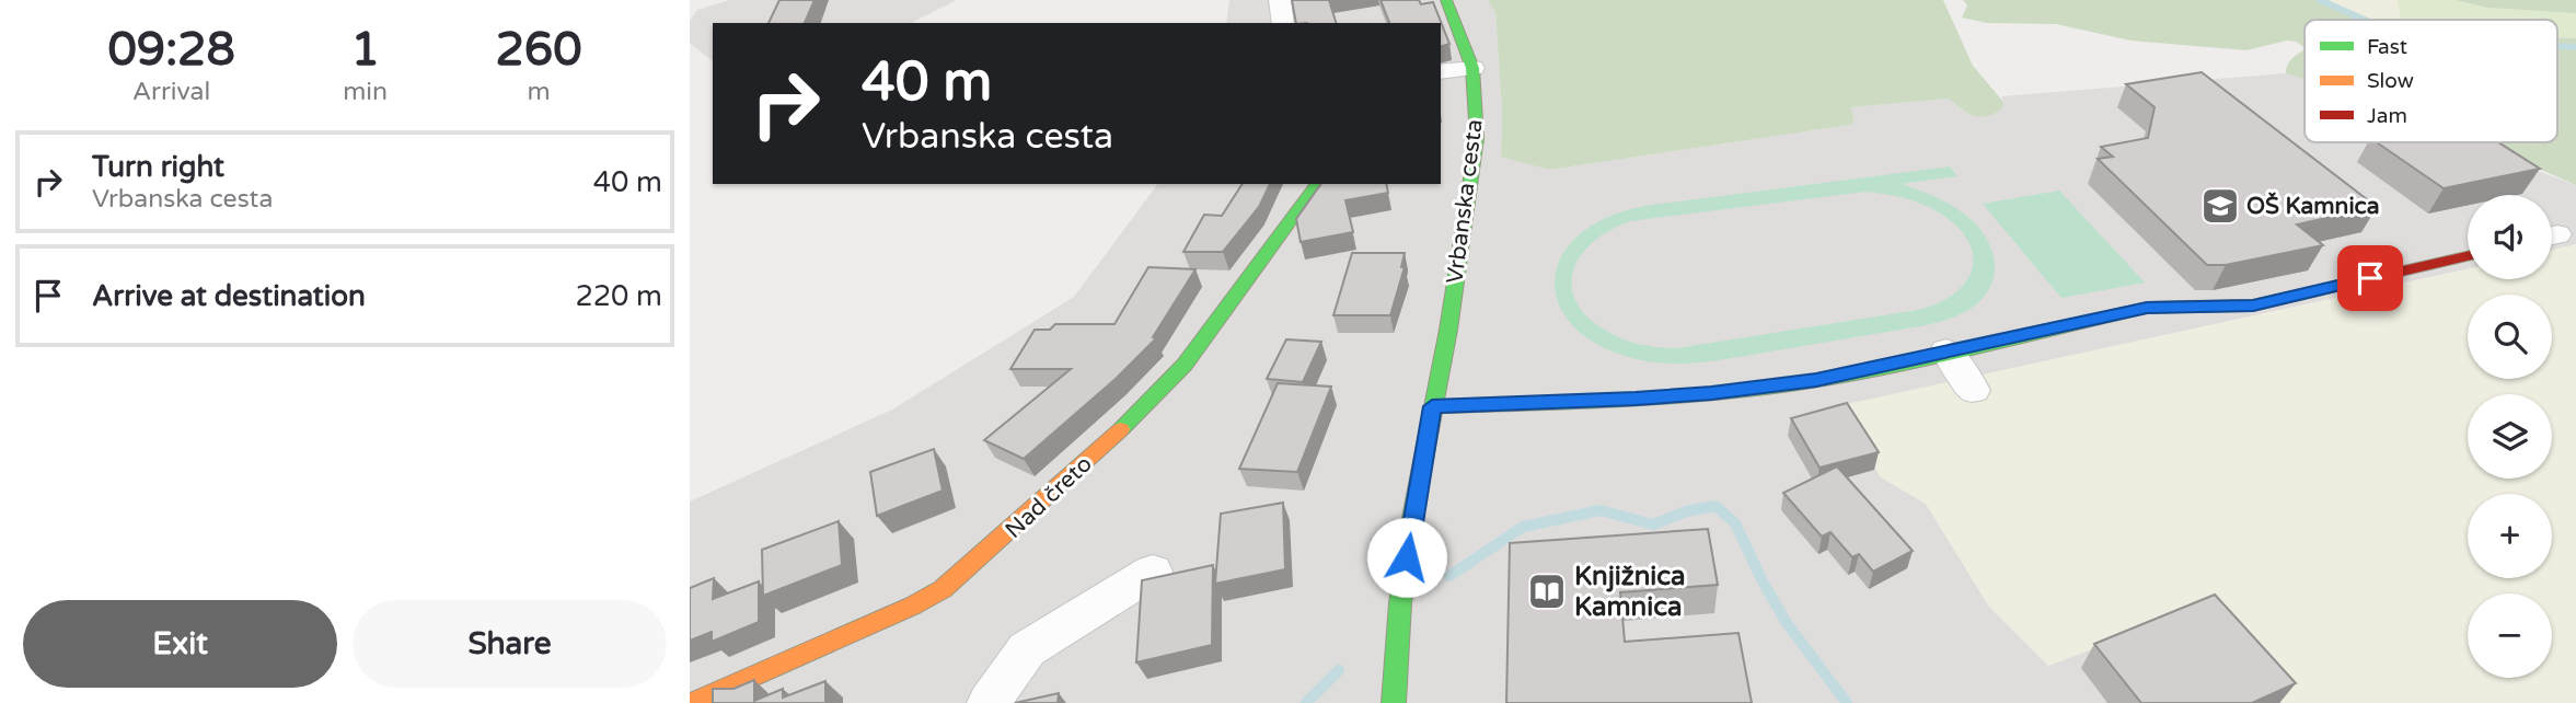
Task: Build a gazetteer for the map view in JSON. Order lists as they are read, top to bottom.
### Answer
{
  "streets": {
    "street": ["Vrbanska cesta", "Nad čreto"]
  },
  "places": {
    "school or university": ["OŠ Kamnica"],
    "library": ["Knjižnica Kamnica"]
  },
  "legend": ["Fast", "Slow", "Jam"],
  "page": {
    "eta": [
      "09:28",
      "Arrival",
      "1",
      "min",
      "260",
      "m"
    ],
    "turn": ["40 m", "Vrbanska cesta"],
    "list": [
      {
        "name": "Turn right",
        "note": "Vrbanska cesta",
        "value": "40 m"
      },
      {
        "name": "Arrive at destination",
        "value": "220 m"
      }
    ],
    "map_buttons": ["+", "−"],
    "buttons": ["Exit", "Share"]
  }
}
